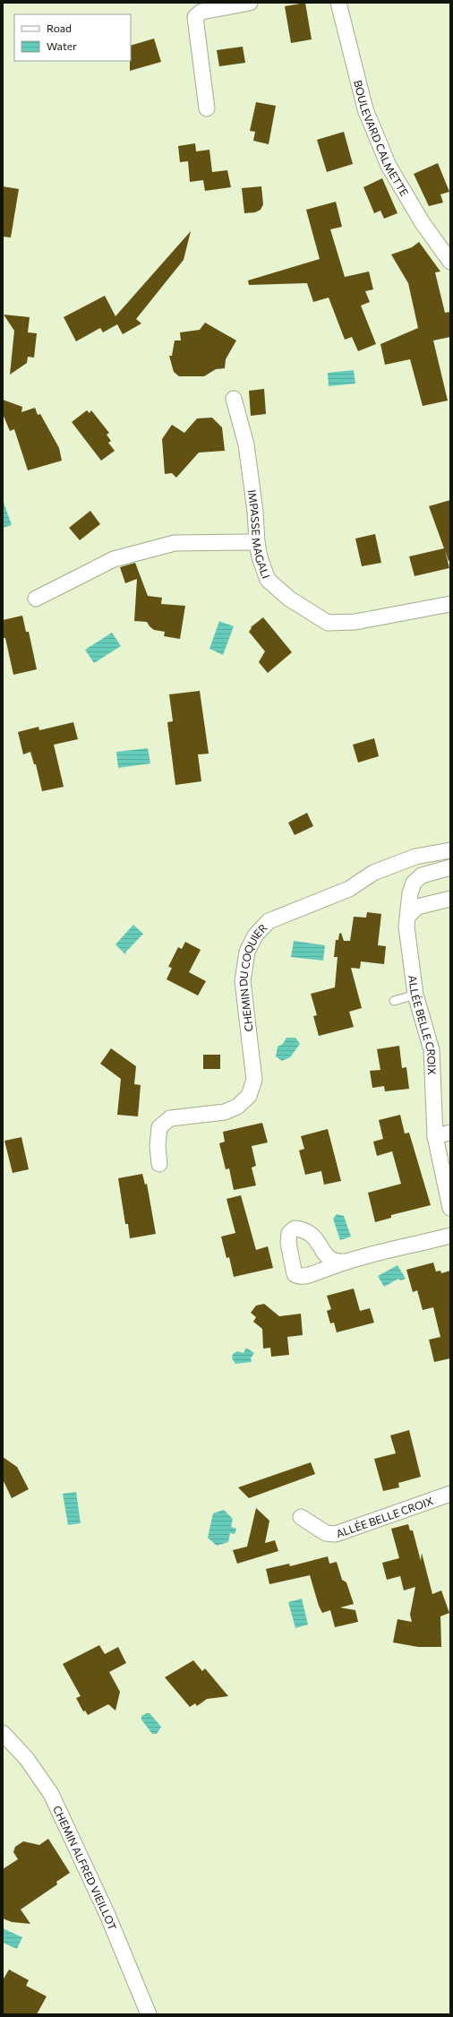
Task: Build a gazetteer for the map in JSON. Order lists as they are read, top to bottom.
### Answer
{
  "streets": {
    "street": [
      "BOULEVARD CALMETTE",
      "IMPASSE MAGALI",
      "CHEMIN DU COQUIER",
      "ALLÉE BELLE CROIX",
      "CHEMIN ALFRED VIEILLOT"
    ]
  },
  "legend": ["Road", "Water"]
}
